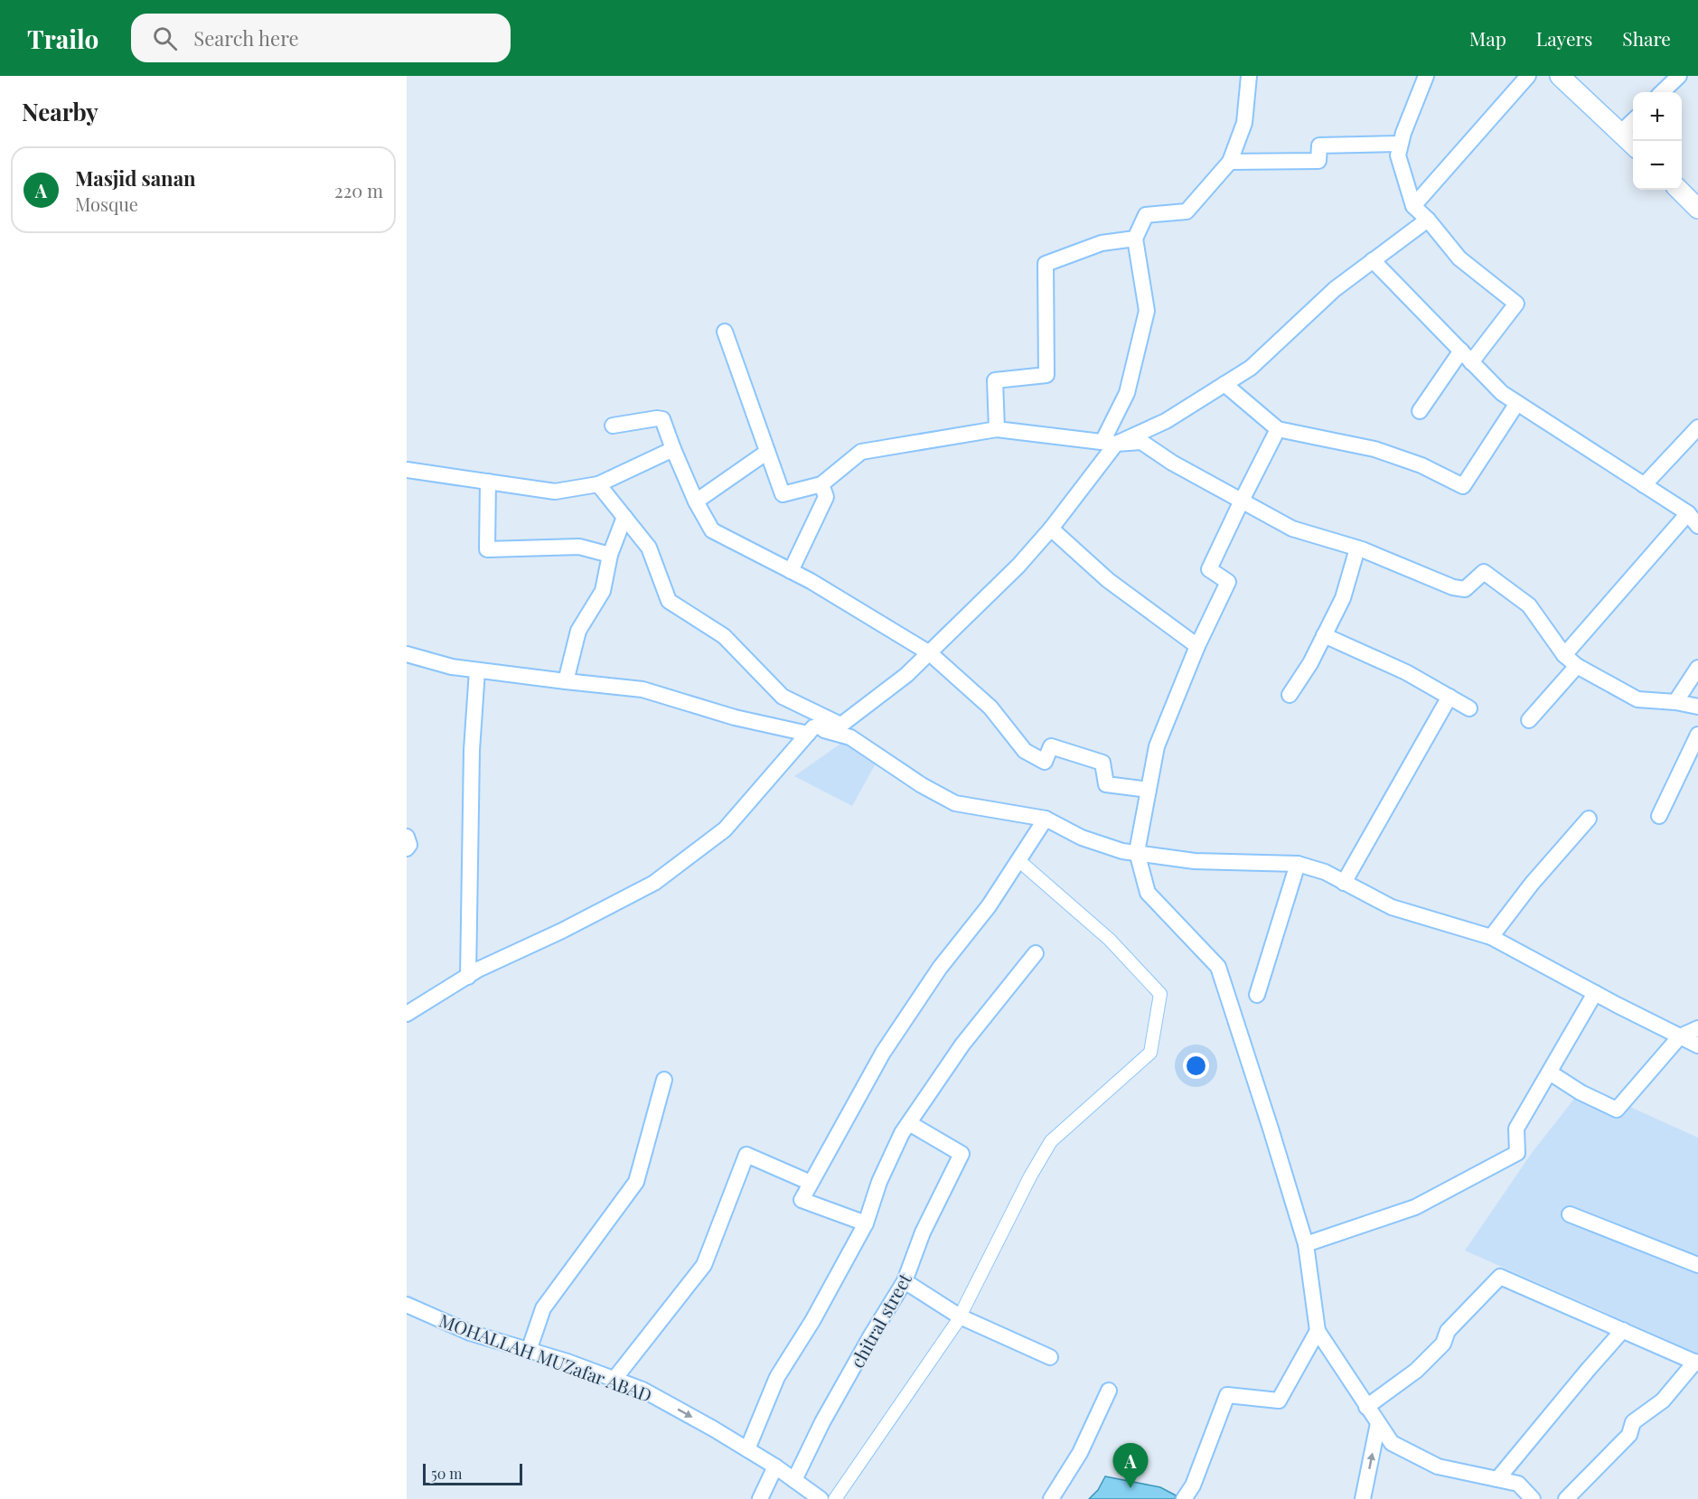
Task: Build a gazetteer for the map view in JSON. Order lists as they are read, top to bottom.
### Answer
{
  "streets": {
    "street": ["chitral street", "MOHALLAH MUZafar ABAD"]
  },
  "crossings": [
    ["chitral street", "MOHALLAH MUZafar ABAD"]
  ],
  "scale_bar": "50 m",
  "page": {
    "header": "Trailo",
    "search": "Search here",
    "nav": ["Map", "Layers", "Share"],
    "heading": "Nearby",
    "map_buttons": ["+", "−"],
    "list": [
      {
        "mark": "A",
        "name": "Masjid sanan",
        "note": "Mosque",
        "value": "220 m"
      }
    ],
    "pins": "A",
    "scale": "50 m"
  }
}
